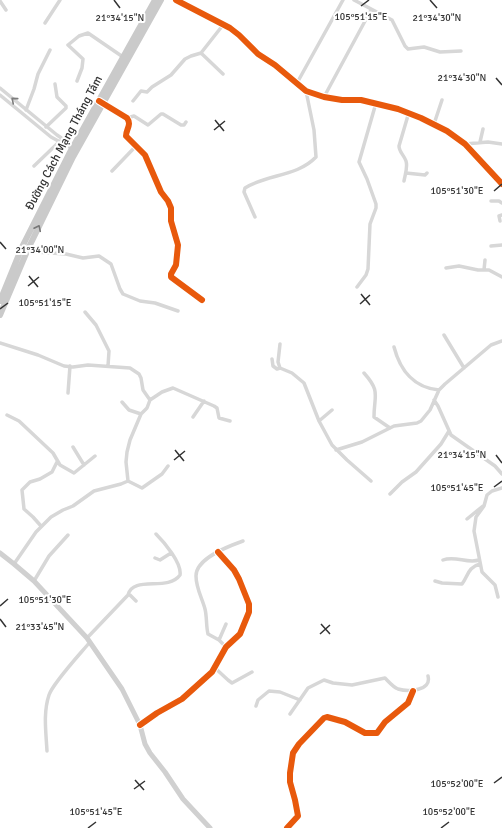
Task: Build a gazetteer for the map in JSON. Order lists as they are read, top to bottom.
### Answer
{
  "streets": {
    "main road": ["Đường Cách Mạng Tháng Tám"]
  },
  "coordinates": [
    "105°51'15\"E",
    "21°34'15\"N",
    "21°34'30\"N",
    "105°51'30\"E",
    "21°34'00\"N",
    "105°51'45\"E",
    "21°33'45\"N",
    "105°52'00\"E"
  ]
}
